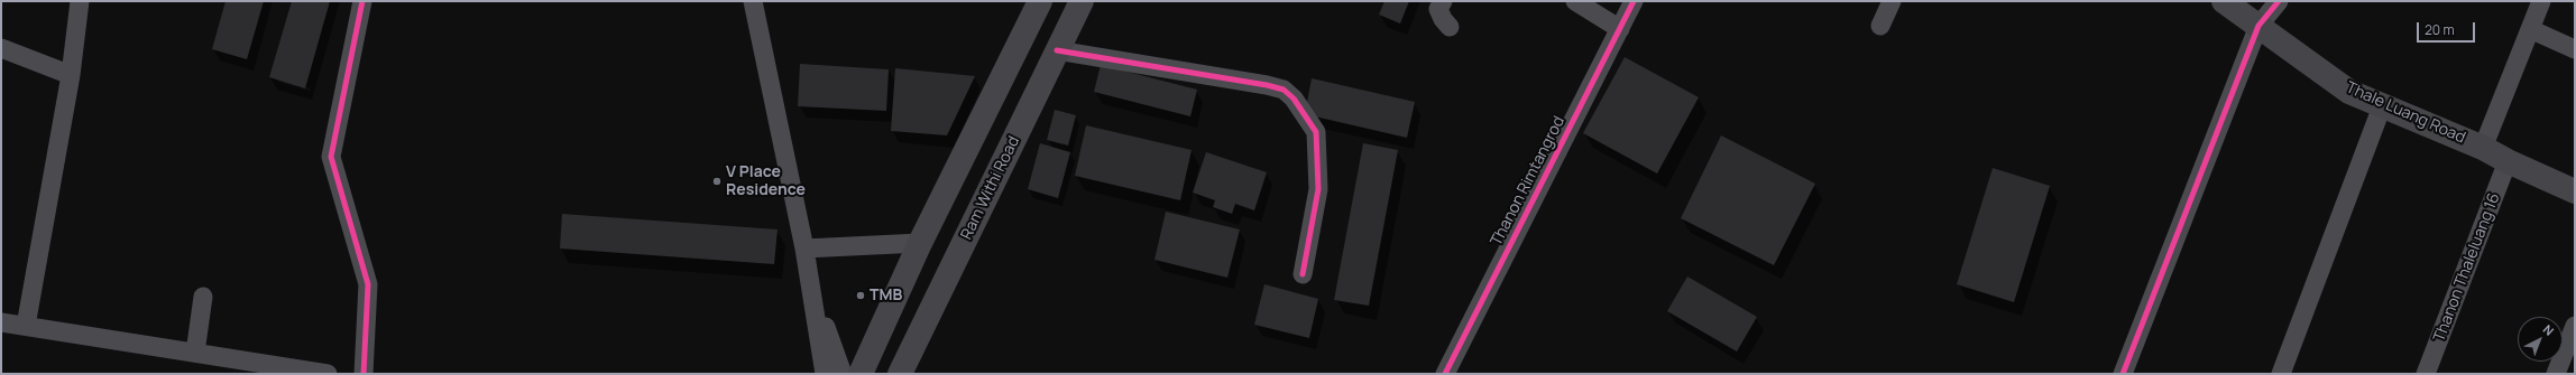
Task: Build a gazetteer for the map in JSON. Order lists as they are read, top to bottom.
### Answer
{
  "streets": {
    "main road": ["Thale Luang Road", "Ram Withi Road"],
    "street": ["Thanon Rimtangrod", "Thanon Thaleluang 16"]
  },
  "crossings": [
    ["Thale Luang Road", "Thanon Thaleluang 16"]
  ],
  "places": ["V Place Residence", "TMB"],
  "scale_bar": "20 m",
  "north": "top right"
}
